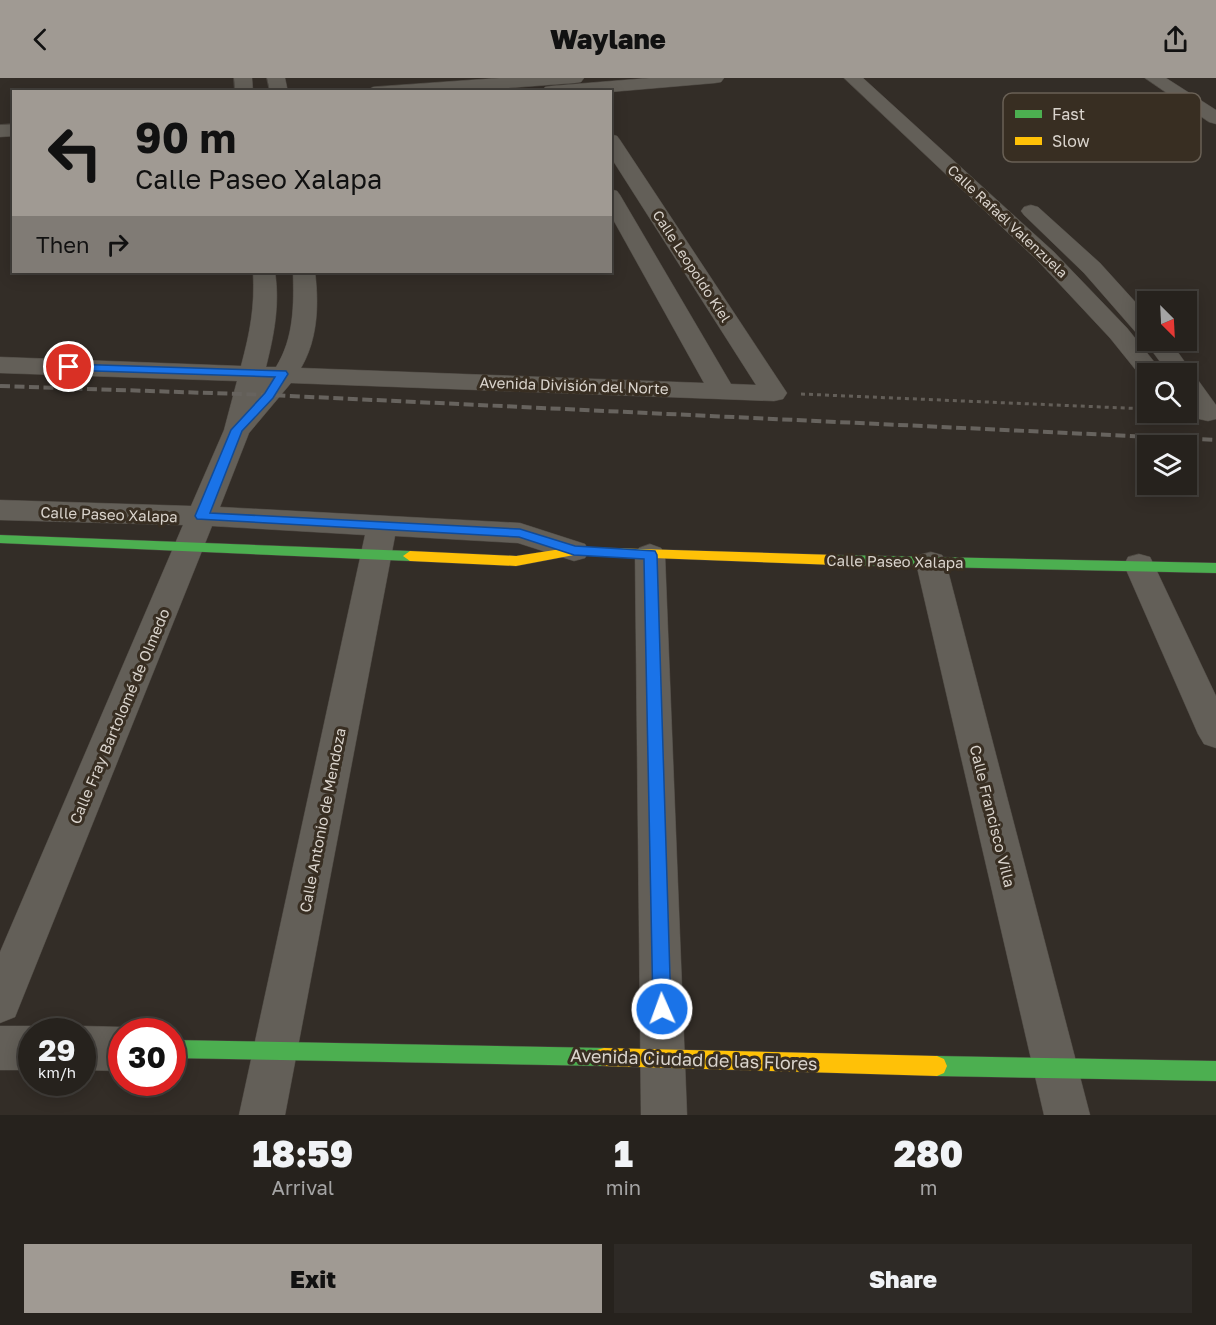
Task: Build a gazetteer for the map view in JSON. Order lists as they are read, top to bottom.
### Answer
{
  "streets": {
    "street": [
      "Calle Rafaél Valenzuela",
      "Calle Leopoldo Kiel",
      "Avenida División del Norte",
      "Calle Paseo Xalapa",
      "Calle Fray Bartolomé de Olmedo",
      "Calle Francisco Villa",
      "Calle Antonio de Mendoza",
      "Avenida Ciudad de las Flores"
    ]
  },
  "crossings": [
    ["Calle Leopoldo Kiel", "Avenida División del Norte"],
    ["Calle Paseo Xalapa", "Calle Fray Bartolomé de Olmedo"],
    ["Calle Paseo Xalapa", "Calle Francisco Villa"],
    ["Calle Paseo Xalapa", "Calle Antonio de Mendoza"],
    ["Calle Francisco Villa", "Avenida Ciudad de las Flores"],
    ["Calle Antonio de Mendoza", "Avenida Ciudad de las Flores"]
  ],
  "legend": ["Fast", "Slow"],
  "north": "bottom right",
  "page": {
    "header": "Waylane",
    "turn": ["90 m", "Calle Paseo Xalapa"],
    "then": "Then",
    "speed": "29 km/h",
    "limit": "30",
    "eta": [
      "18:59",
      "Arrival",
      "1",
      "min",
      "280",
      "m"
    ],
    "buttons": ["Exit", "Share"]
  }
}
